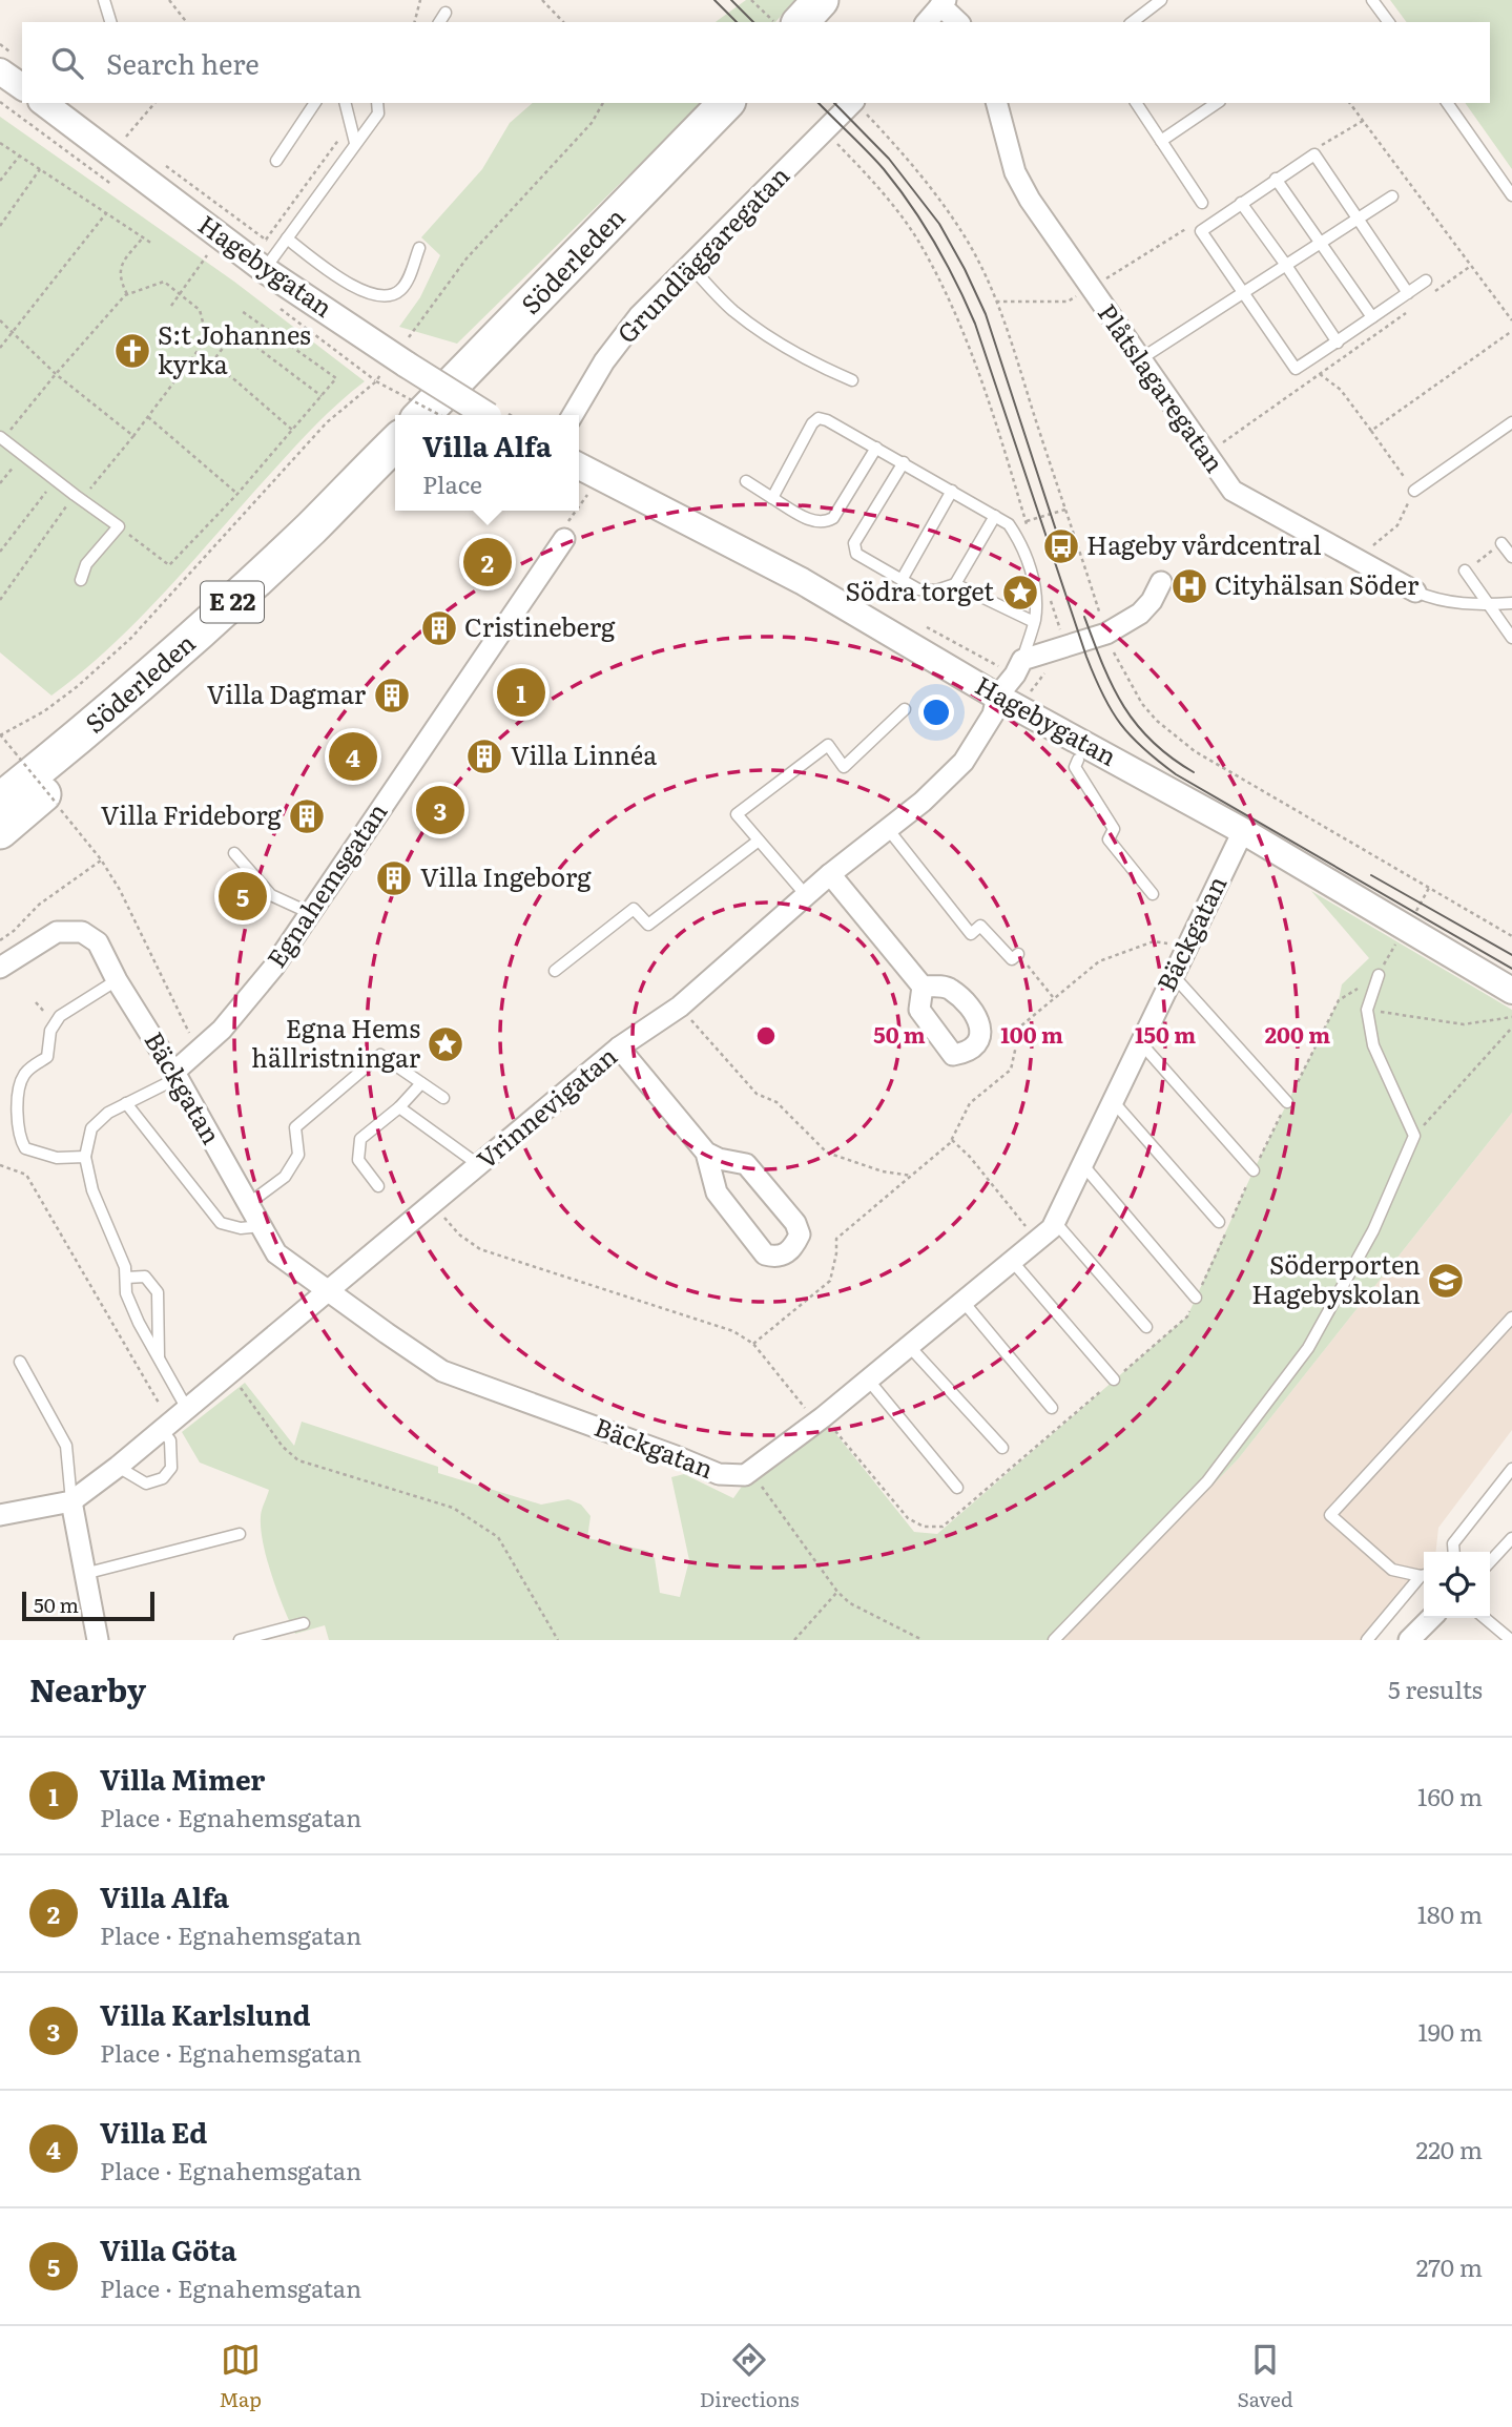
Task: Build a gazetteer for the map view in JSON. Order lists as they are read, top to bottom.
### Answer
{
  "streets": {
    "highway": ["Söderleden", "E 22"],
    "street": [
      "Grundläggaregatan",
      "Hagebygatan",
      "Plåtslagaregatan",
      "Egnahemsgatan",
      "Bäckgatan",
      "Vrinnevigatan"
    ]
  },
  "crossings": [
    ["Hagebygatan", "Bäckgatan"],
    ["Hagebygatan", "Vrinnevigatan"],
    ["Egnahemsgatan", "Bäckgatan"],
    ["Bäckgatan", "Vrinnevigatan"]
  ],
  "places": {
    "church": ["S:t Johannes kyrka"],
    "bus stop": ["Hageby vårdcentral"],
    "hospital": ["Cityhälsan Söder"],
    "place": ["Södra torget", "Egna Hems hällristningar"],
    "building": [
      "Cristineberg",
      "Villa Dagmar",
      "Villa Linnéa",
      "Villa Frideborg",
      "Villa Ingeborg"
    ],
    "school or university": ["Söderporten Hagebyskolan"]
  },
  "scale_bar": "50 m",
  "page": {
    "search": "Search here",
    "popup": ["Villa Alfa", "Place"],
    "pins": [
      "2",
      "1",
      "4",
      "3",
      "5"
    ],
    "scale": "50 m",
    "heading": ["Nearby", "5 results"],
    "list": [
      {
        "mark": "1",
        "name": "Villa Mimer",
        "note": "Place · Egnahemsgatan",
        "value": "160 m"
      },
      {
        "mark": "2",
        "name": "Villa Alfa",
        "note": "Place · Egnahemsgatan",
        "value": "180 m"
      },
      {
        "mark": "3",
        "name": "Villa Karlslund",
        "note": "Place · Egnahemsgatan",
        "value": "190 m"
      },
      {
        "mark": "4",
        "name": "Villa Ed",
        "note": "Place · Egnahemsgatan",
        "value": "220 m"
      },
      {
        "mark": "5",
        "name": "Villa Göta",
        "note": "Place · Egnahemsgatan",
        "value": "270 m"
      }
    ],
    "nav": ["Map", "Directions", "Saved"]
  },
  "rings": [
    "50 m",
    "100 m",
    "150 m",
    "200 m"
  ]
}
